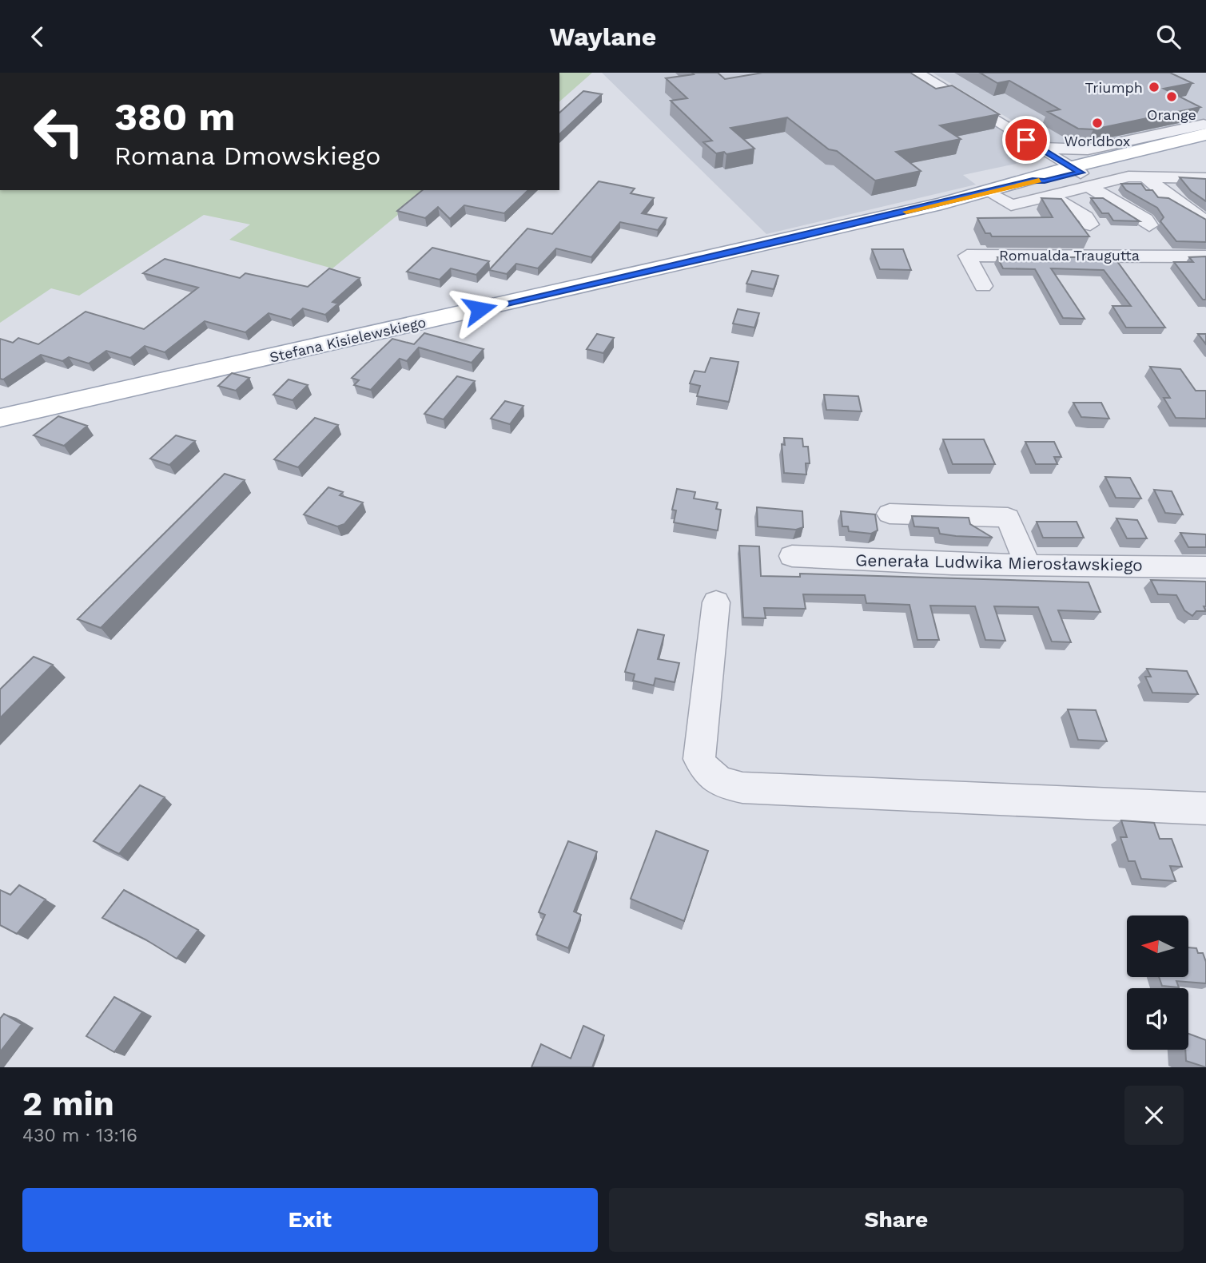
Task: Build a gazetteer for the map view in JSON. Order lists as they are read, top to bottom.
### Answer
{
  "streets": {
    "main road": ["Stefana Kisielewskiego"],
    "street": ["Romualda Traugutta", "Generała Ludwika Mierosławskiego"]
  },
  "places": ["Triumph", "Orange", "Worldbox"],
  "north": "left",
  "page": {
    "header": "Waylane",
    "turn": ["380 m", "Romana Dmowskiego"],
    "heading": ["2 min", "430 m · 13:16"],
    "buttons": ["Exit", "Share"]
  }
}
